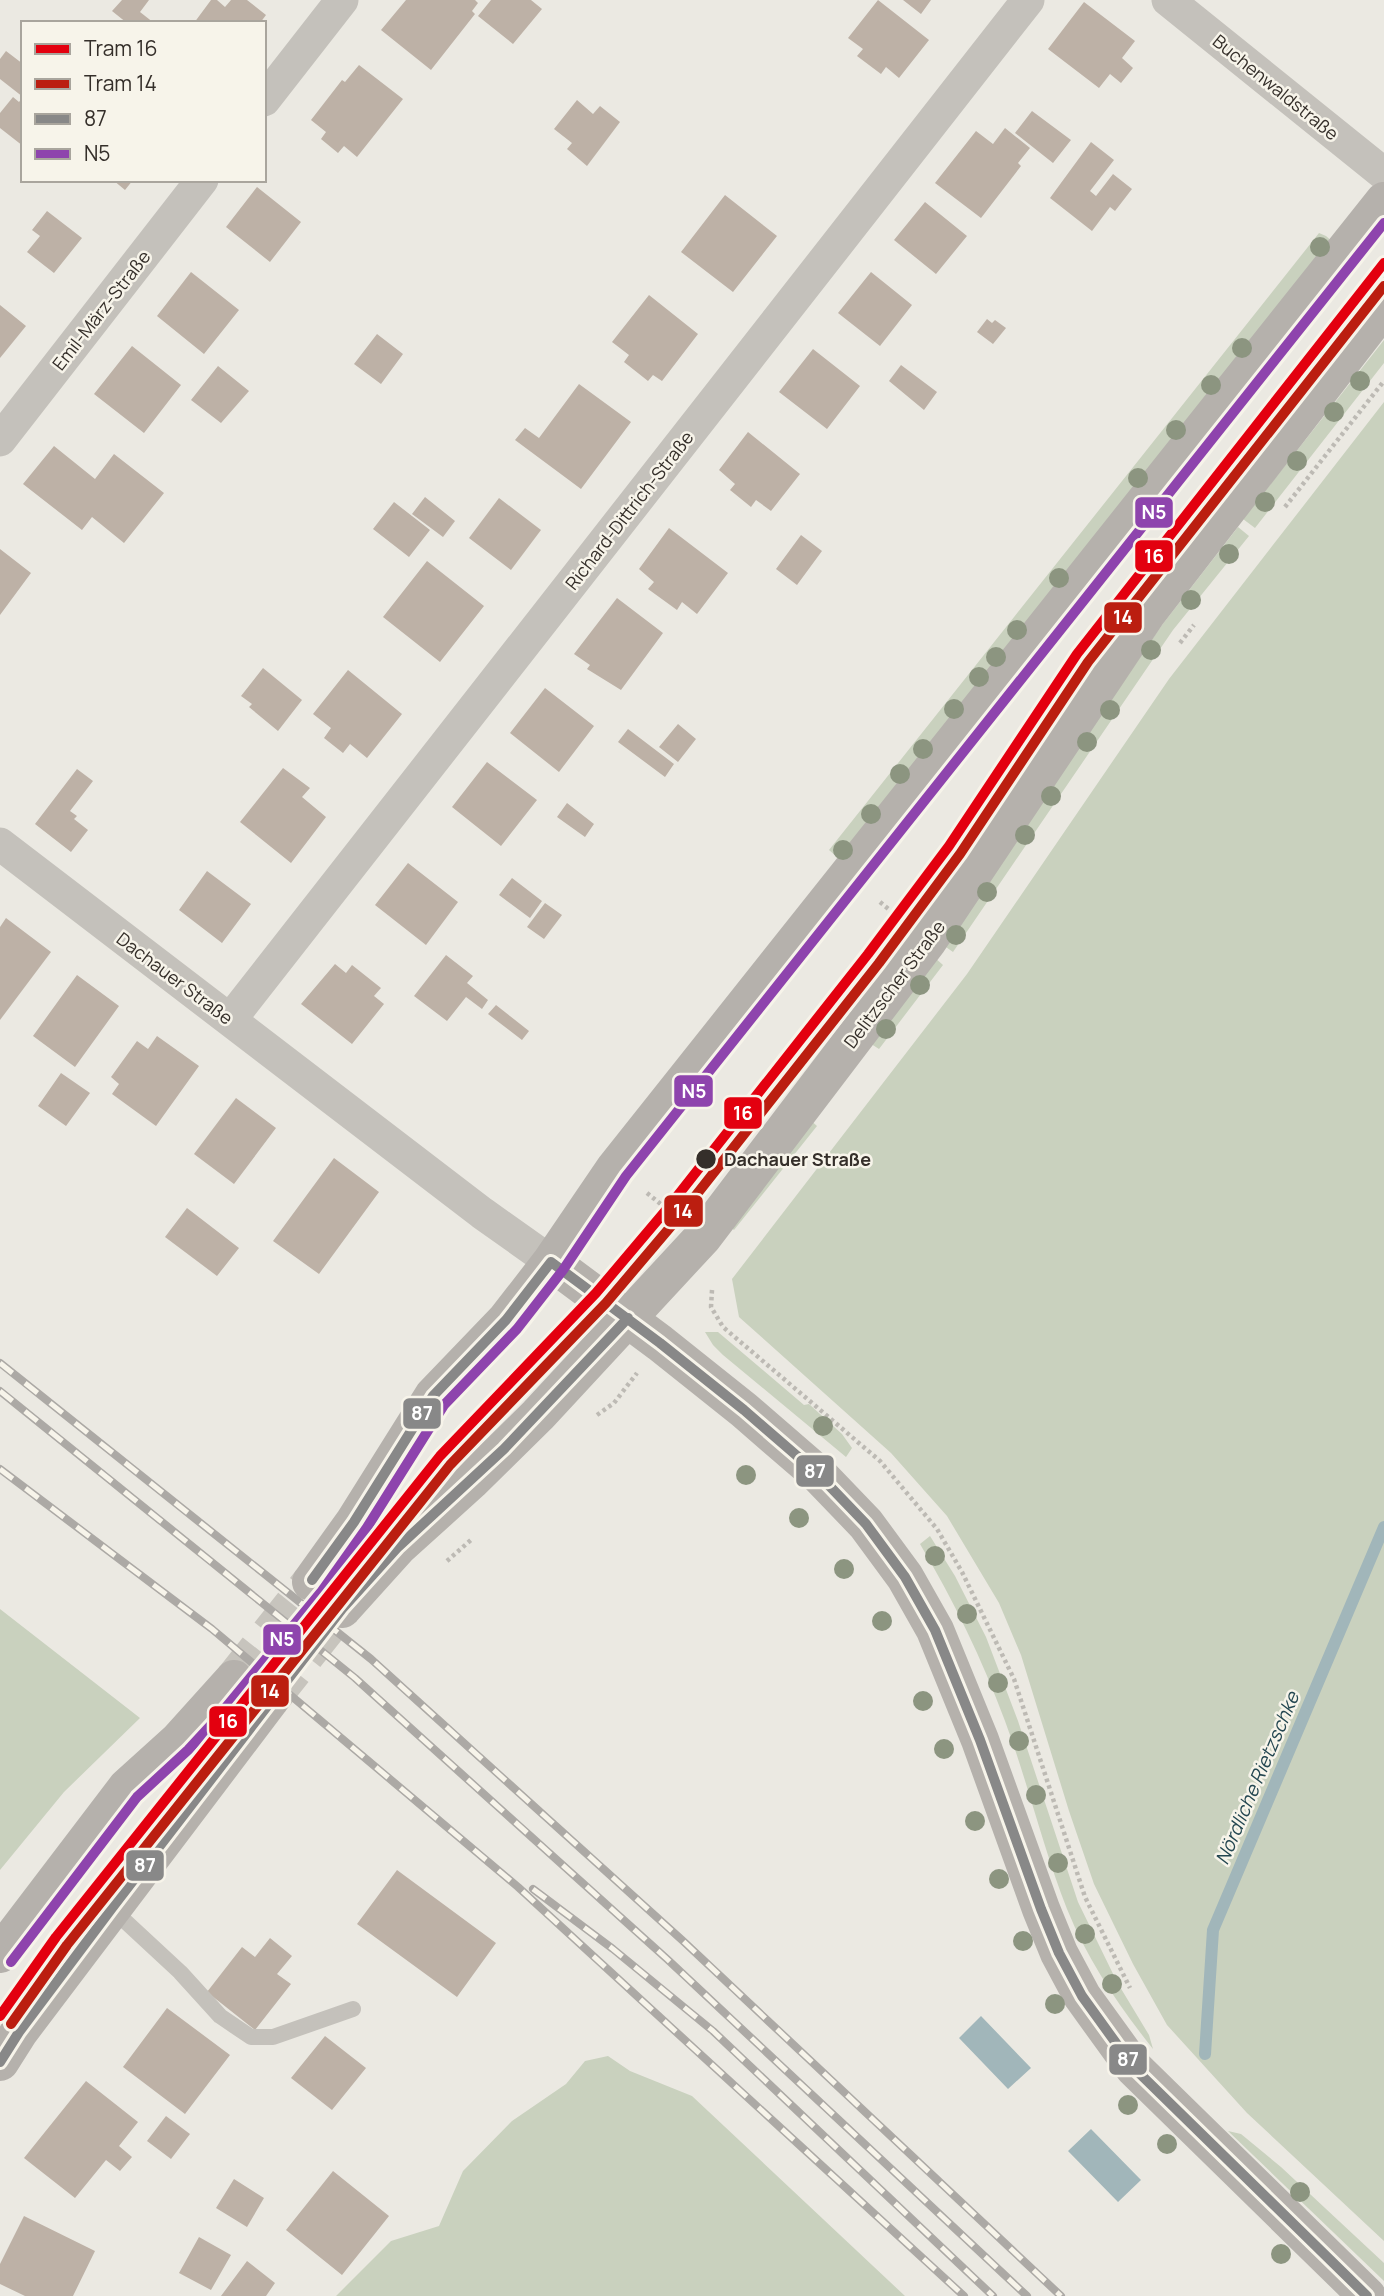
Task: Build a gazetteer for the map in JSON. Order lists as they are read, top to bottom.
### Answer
{
  "streets": {
    "main road": ["Delitzscher Straße"],
    "street": [
      "Buchenwaldstraße",
      "Emil-März-Straße",
      "Richard-Dittrich-Straße",
      "Dachauer Straße"
    ]
  },
  "crossings": [
    ["Richard-Dittrich-Straße", "Dachauer Straße"]
  ],
  "water": ["Nördliche Rietzschke"],
  "places": ["Dachauer Straße"],
  "lines": [
    "transit line N5",
    "tram line 16",
    "tram line 14",
    "transit line 87"
  ],
  "legend": [
    "Tram 16",
    "Tram 14",
    "87",
    "N5"
  ]
}
